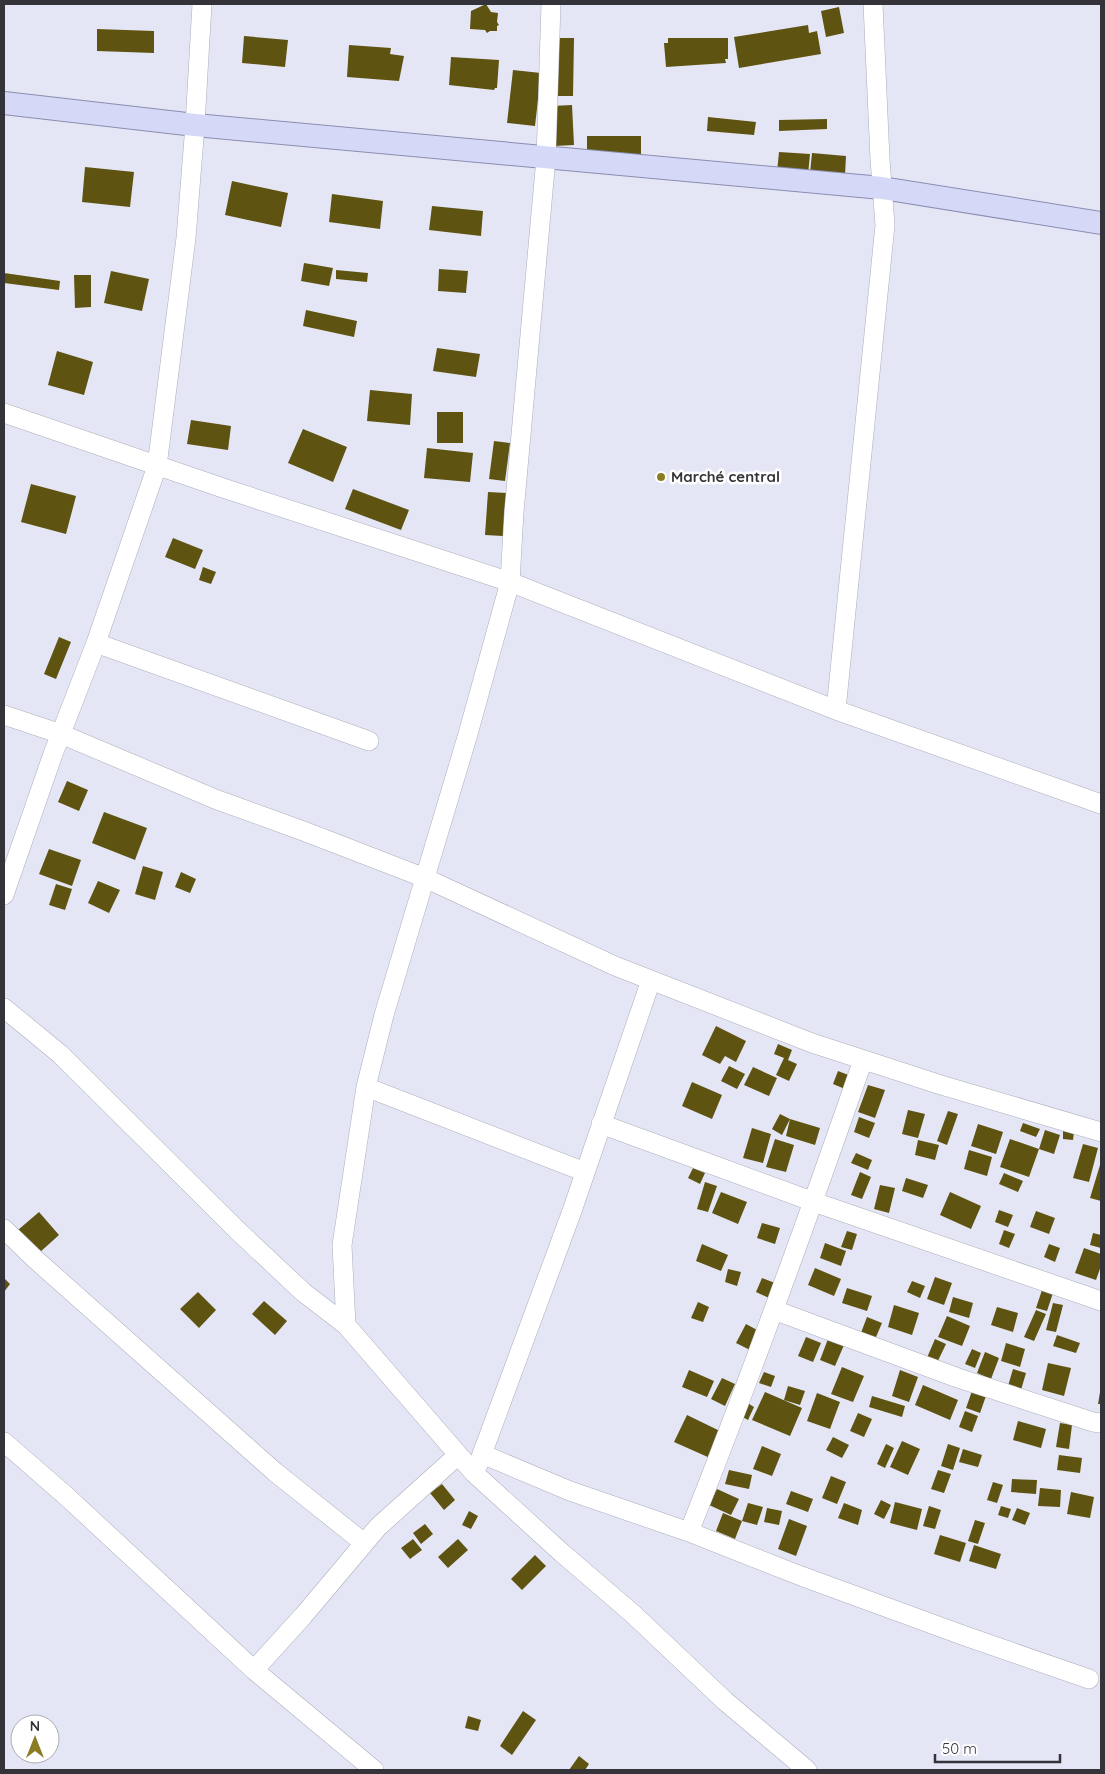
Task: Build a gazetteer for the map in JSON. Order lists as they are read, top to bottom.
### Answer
{
  "places": ["Marché central"],
  "scale_bar": "50 m",
  "north": "top"
}
